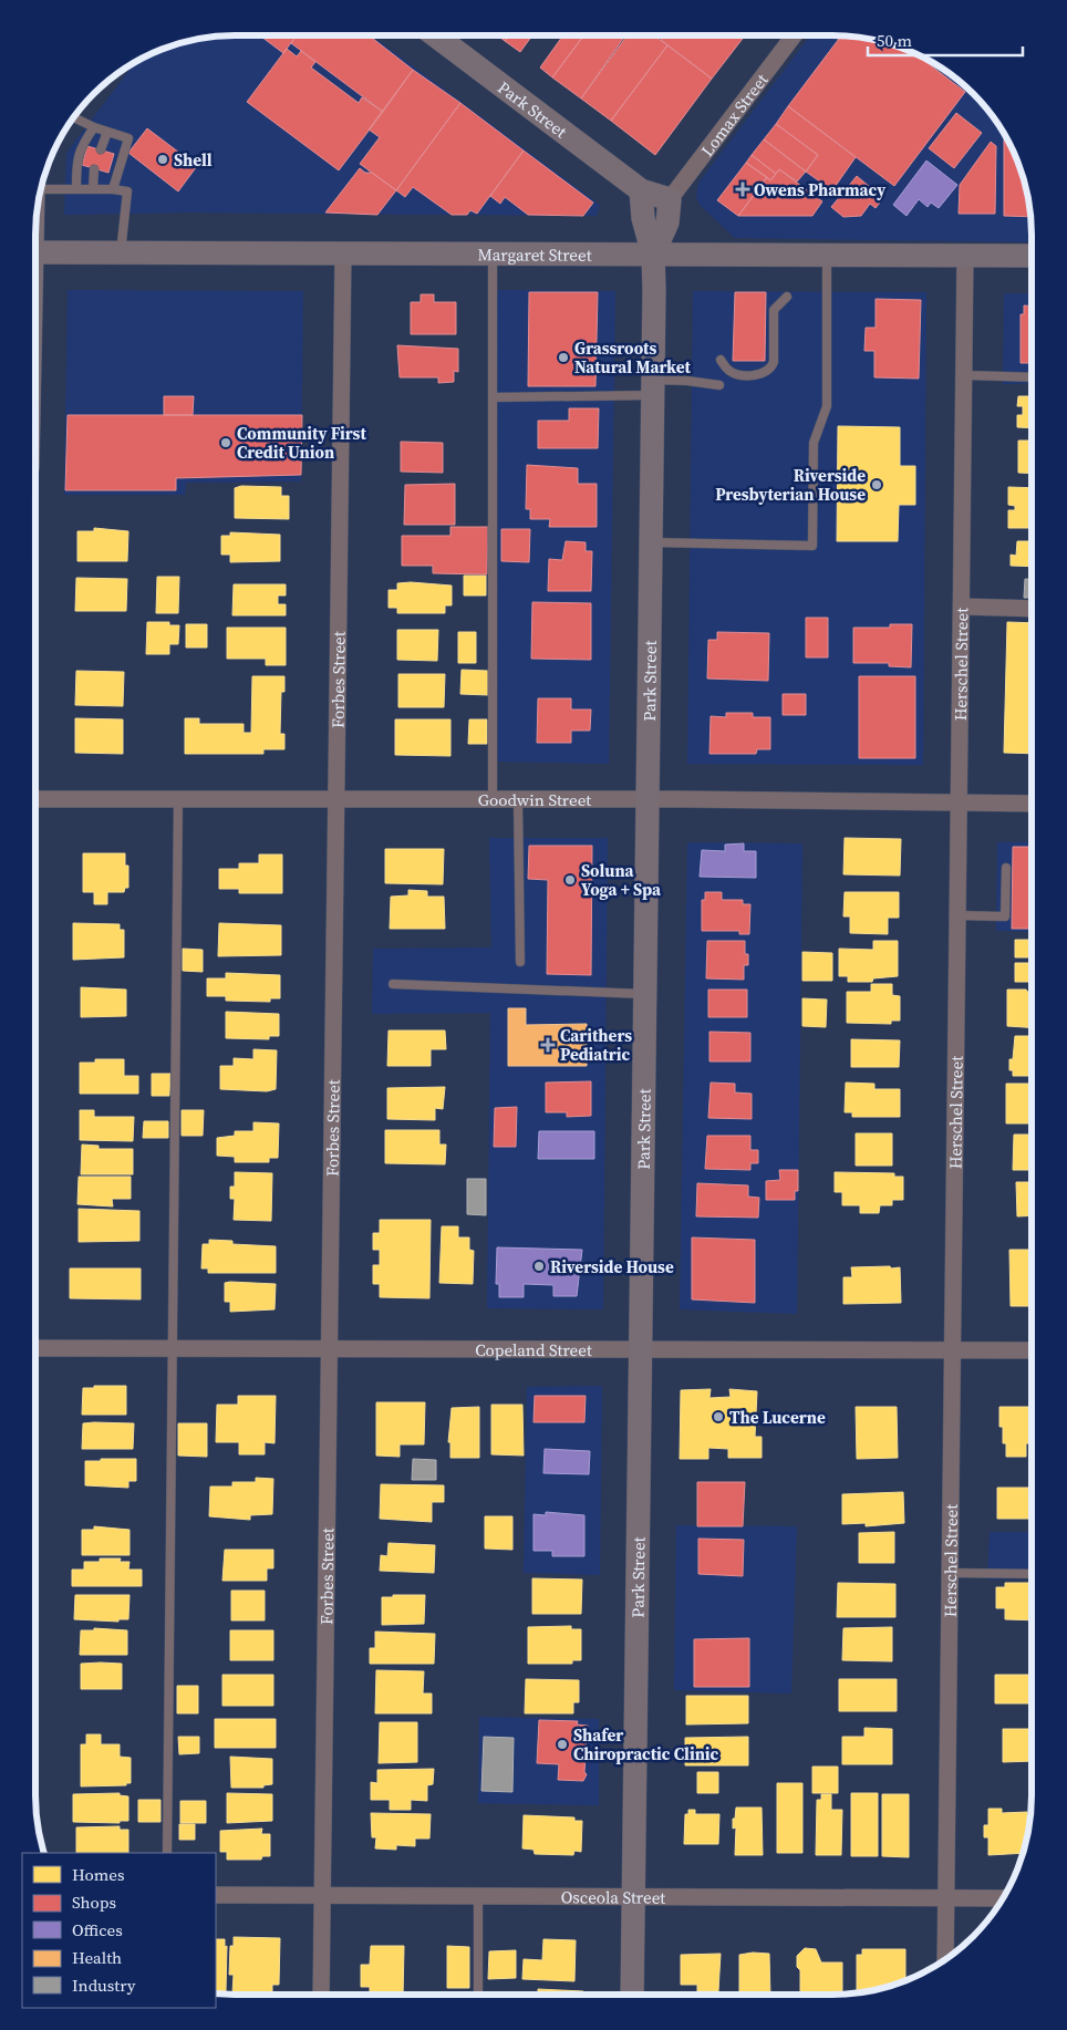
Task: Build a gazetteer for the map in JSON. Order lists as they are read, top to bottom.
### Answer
{
  "streets": {
    "street": [
      "Park Street",
      "Lomax Street",
      "Margaret Street",
      "Herschel Street",
      "Forbes Street",
      "Goodwin Street",
      "Copeland Street",
      "Osceola Street"
    ]
  },
  "crossings": [
    ["Park Street", "Lomax Street"],
    ["Park Street", "Margaret Street"],
    ["Park Street", "Goodwin Street"],
    ["Park Street", "Copeland Street"],
    ["Park Street", "Osceola Street"],
    ["Margaret Street", "Herschel Street"],
    ["Margaret Street", "Forbes Street"],
    ["Herschel Street", "Goodwin Street"],
    ["Herschel Street", "Copeland Street"],
    ["Herschel Street", "Osceola Street"],
    ["Forbes Street", "Goodwin Street"],
    ["Forbes Street", "Copeland Street"],
    ["Forbes Street", "Osceola Street"]
  ],
  "places": {
    "other": [
      "Shell",
      "Grassroots Natural Market",
      "Community First Credit Union",
      "Riverside Presbyterian House",
      "Soluna Yoga + Spa",
      "Riverside House",
      "The Lucerne",
      "Shafer Chiropractic Clinic"
    ],
    "health": ["Owens Pharmacy", "Carithers Pediatric"]
  },
  "legend": [
    "Homes",
    "Shops",
    "Offices",
    "Health",
    "Industry"
  ],
  "scale_bar": "50 m"
}
